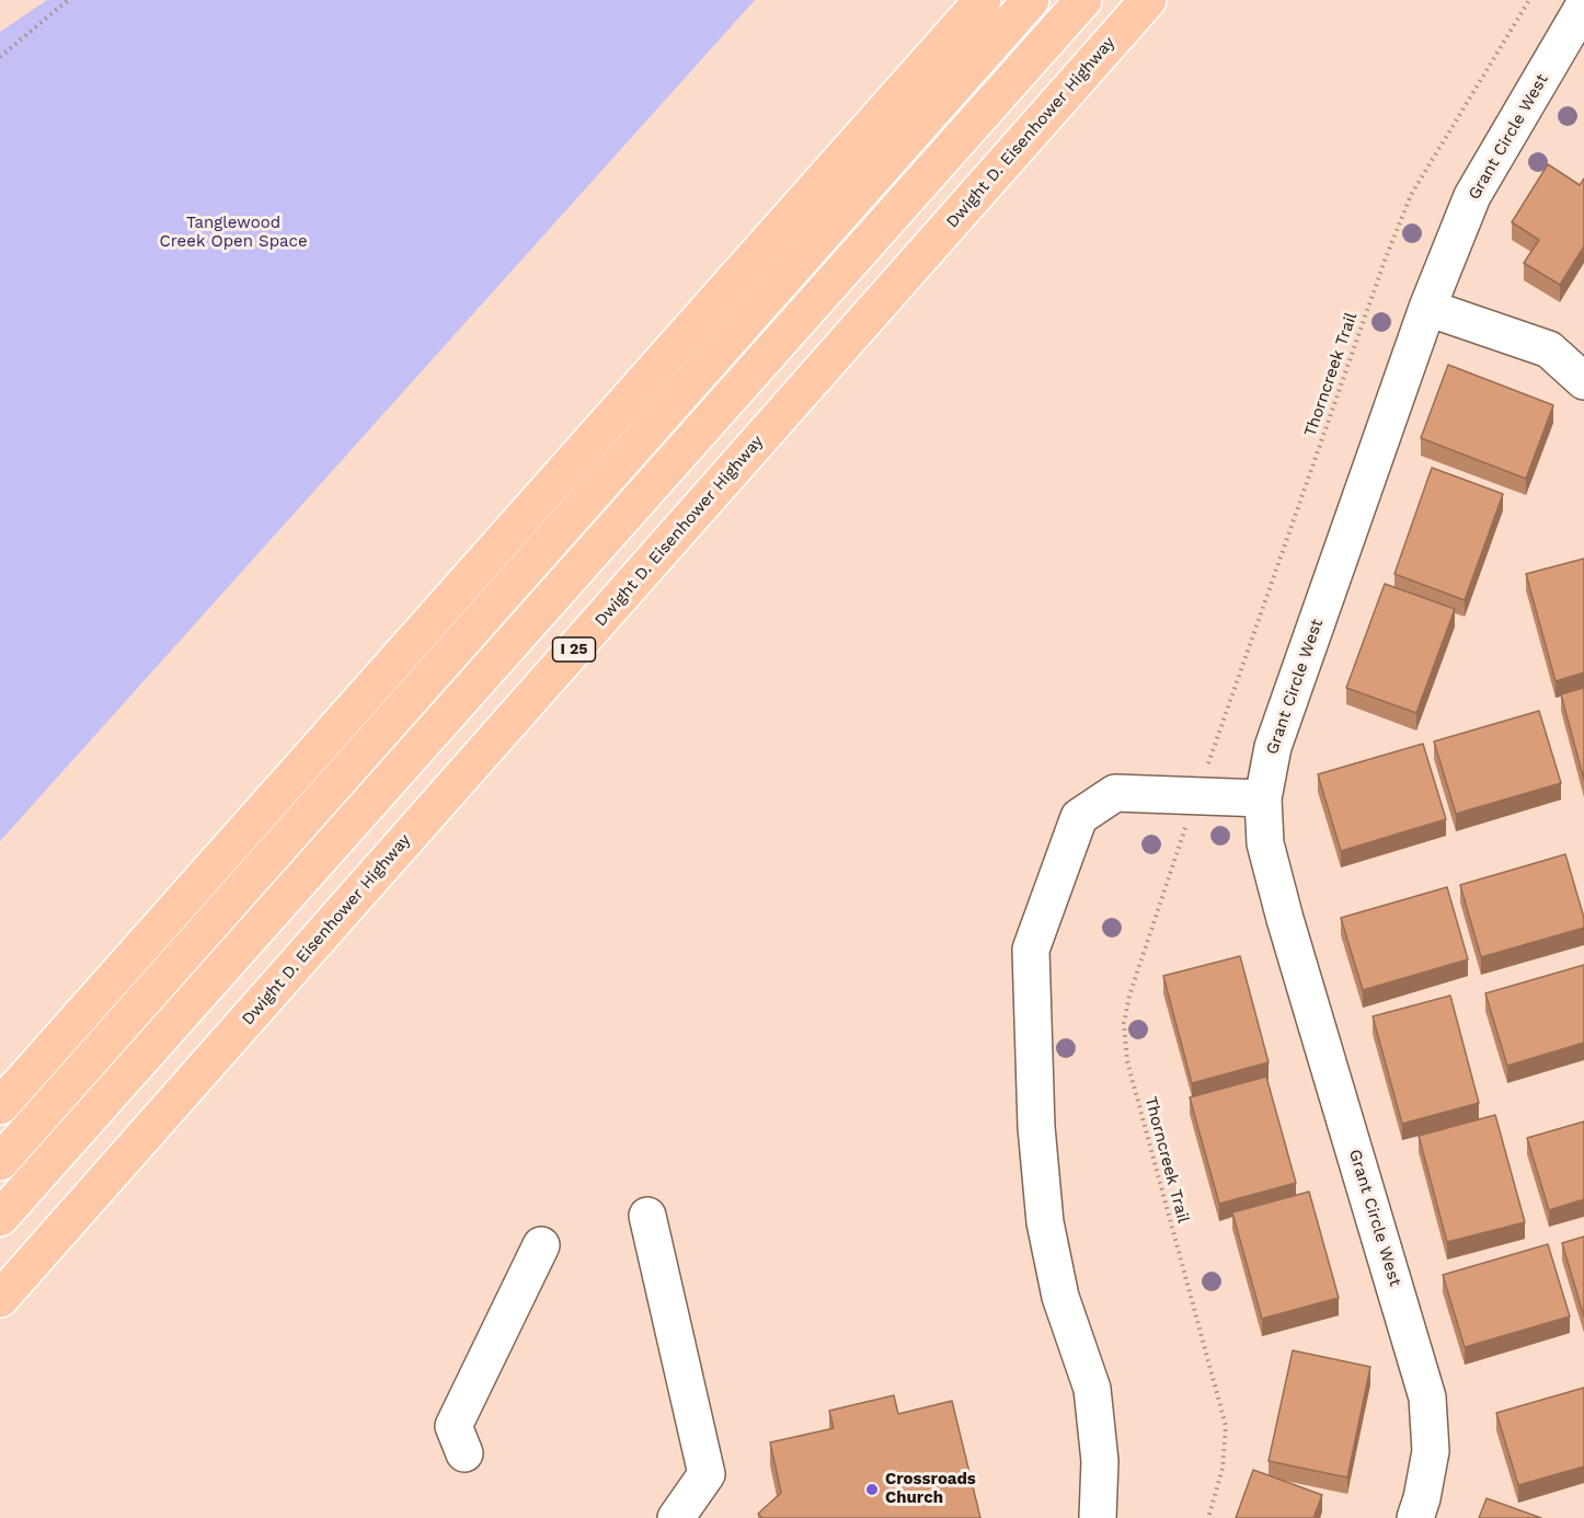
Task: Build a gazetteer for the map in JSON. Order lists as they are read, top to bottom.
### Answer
{
  "streets": {
    "highway": ["Dwight D. Eisenhower Highway", "I 25"],
    "street": ["Grant Circle West"],
    "path": ["Thorncreek Trail"]
  },
  "parks": ["Tanglewood Creek Open Space"],
  "places": ["Crossroads Church"]
}
